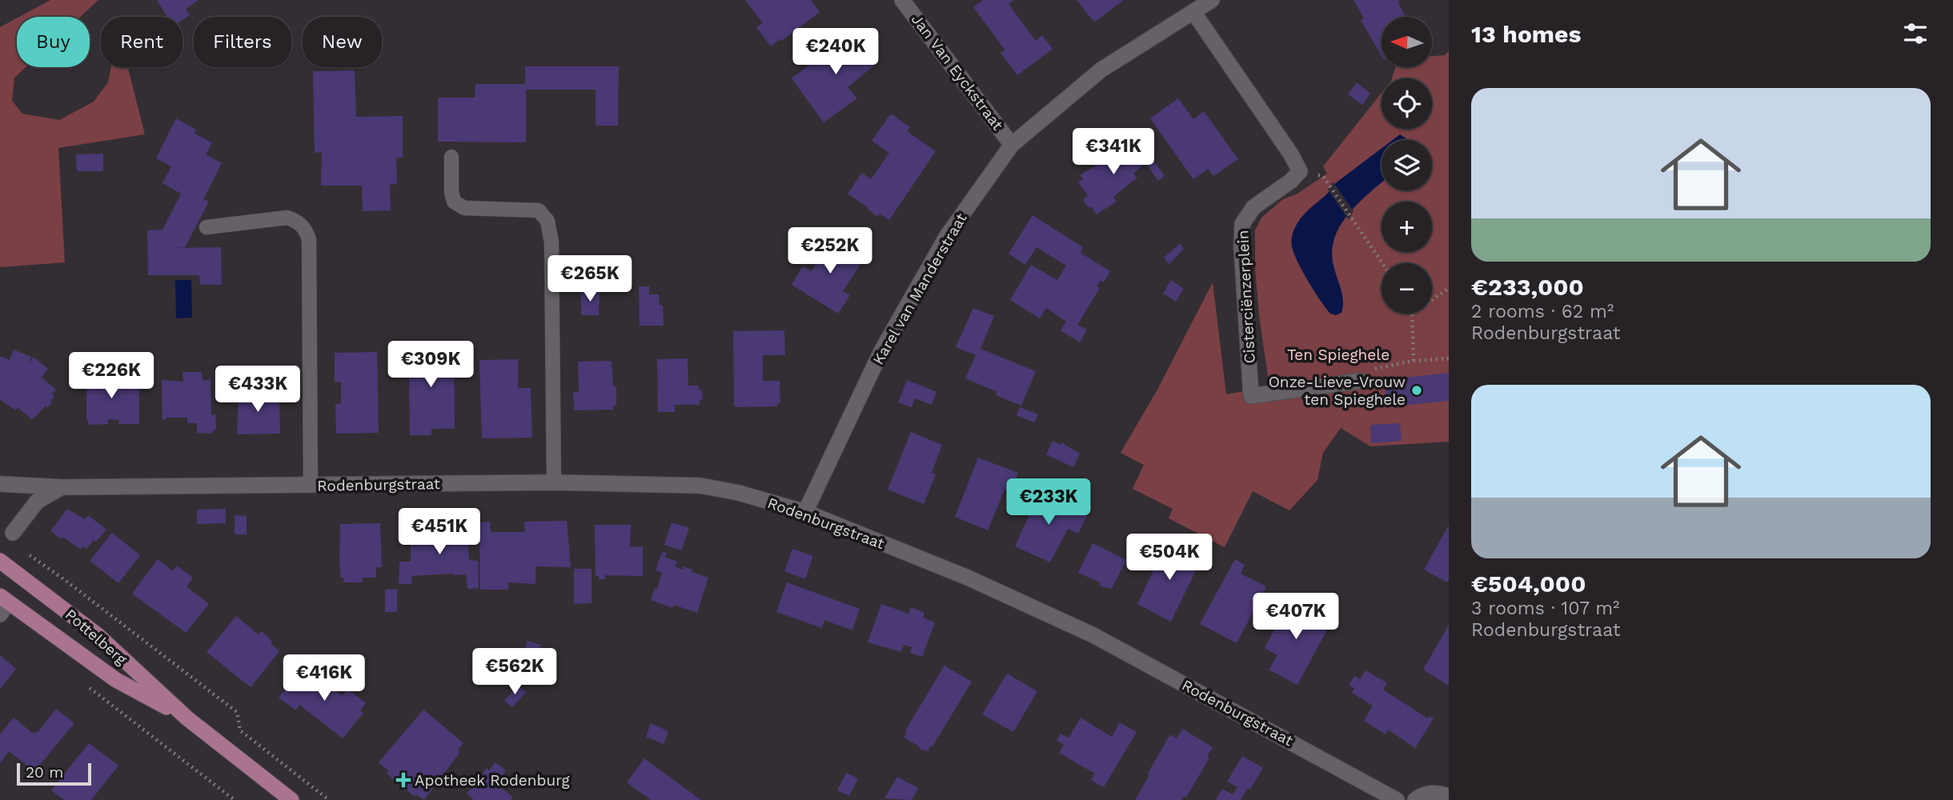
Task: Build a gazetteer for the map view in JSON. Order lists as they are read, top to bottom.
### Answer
{
  "streets": {
    "main road": ["Pottelberg"],
    "street": [
      "Jan Van Eyckstraat",
      "Karel van Manderstraat",
      "Cisterciënzerplein",
      "Rodenburgstraat"
    ]
  },
  "crossings": [
    ["Jan Van Eyckstraat", "Karel van Manderstraat"],
    ["Karel van Manderstraat", "Cisterciënzerplein"],
    ["Karel van Manderstraat", "Rodenburgstraat"]
  ],
  "parks": ["Ten Spieghele"],
  "places": {
    "other": ["Onze-Lieve-Vrouw ten Spieghele"],
    "health": ["Apotheek Rodenburg"]
  },
  "scale_bar": "20 m",
  "north": "left",
  "page": {
    "heading": "13 homes",
    "map_buttons": ["+", "−"],
    "chip": [
      "Buy",
      "Rent",
      "Filters",
      "New"
    ],
    "price": [
      "€240K",
      "€341K",
      "€252K",
      "€265K",
      "€309K",
      "€226K",
      "€433K",
      "€233K",
      "€451K",
      "€504K",
      "€407K",
      "€562K",
      "€416K"
    ],
    "list": [
      {
        "name": "€233,000",
        "note": "2 rooms · 62 m² · Rodenburgstraat"
      },
      {
        "name": "€504,000",
        "note": "3 rooms · 107 m² · Rodenburgstraat"
      }
    ],
    "scale": "20 m"
  }
}
